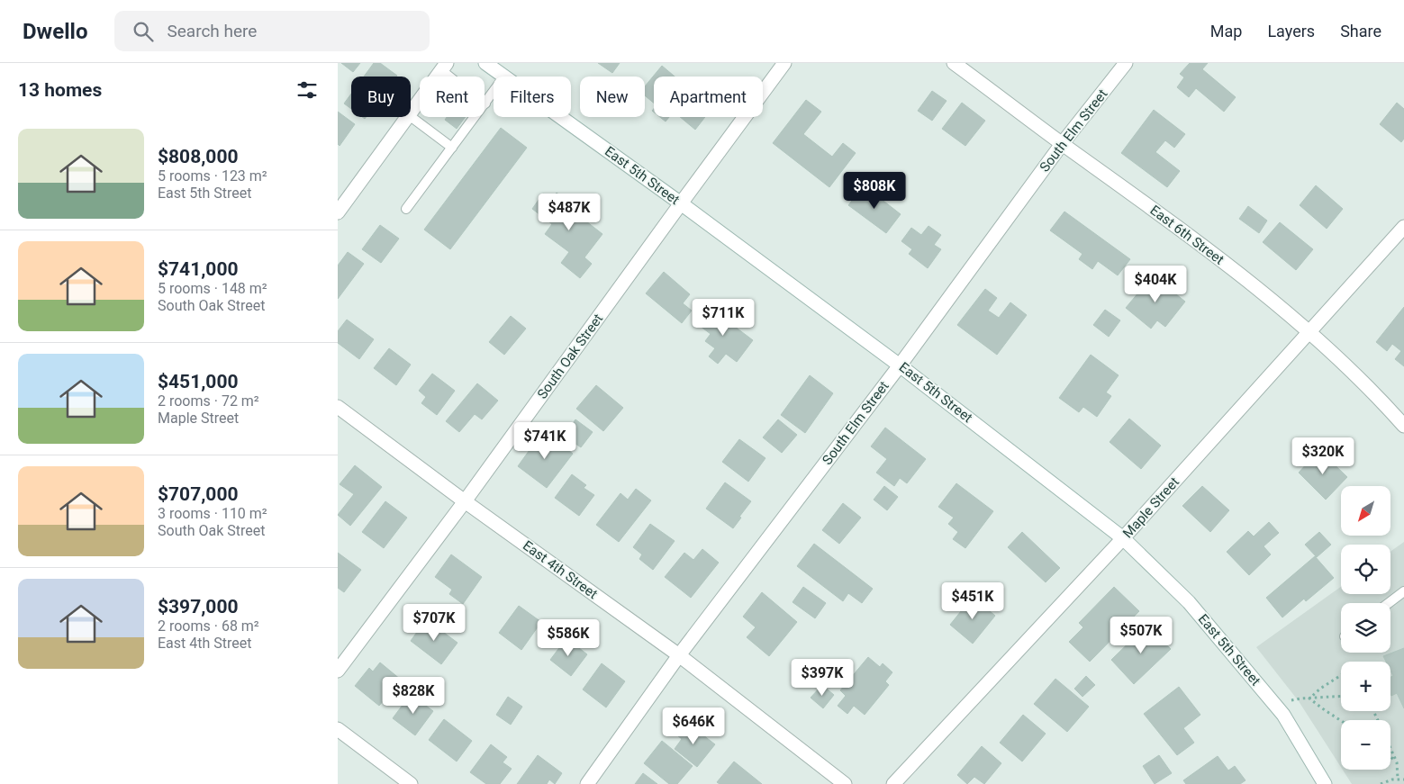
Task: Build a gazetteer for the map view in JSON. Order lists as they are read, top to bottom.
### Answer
{
  "streets": {
    "street": [
      "South Elm Street",
      "East 5th Street",
      "East 6th Street",
      "South Oak Street",
      "Maple Street",
      "East 4th Street"
    ]
  },
  "crossings": [
    ["South Elm Street", "East 5th Street"],
    ["South Elm Street", "East 6th Street"],
    ["South Elm Street", "East 4th Street"],
    ["East 5th Street", "South Oak Street"],
    ["East 5th Street", "Maple Street"],
    ["East 6th Street", "Maple Street"],
    ["South Oak Street", "East 4th Street"]
  ],
  "north": "bottom left",
  "page": {
    "header": "Dwello",
    "search": "Search here",
    "nav": ["Map", "Layers", "Share"],
    "heading": "13 homes",
    "chip": [
      "Buy",
      "Rent",
      "Filters",
      "New",
      "Apartment"
    ],
    "list": [
      {
        "name": "$808,000",
        "note": "5 rooms · 123 m² · East 5th Street"
      },
      {
        "name": "$741,000",
        "note": "5 rooms · 148 m² · South Oak Street"
      },
      {
        "name": "$451,000",
        "note": "2 rooms · 72 m² · Maple Street"
      },
      {
        "name": "$707,000",
        "note": "3 rooms · 110 m² · South Oak Street"
      },
      {
        "name": "$397,000",
        "note": "2 rooms · 68 m² · East 4th Street"
      }
    ],
    "price": [
      "$808K",
      "$487K",
      "$404K",
      "$711K",
      "$741K",
      "$320K",
      "$451K",
      "$707K",
      "$507K",
      "$586K",
      "$397K",
      "$828K",
      "$646K"
    ],
    "map_buttons": ["+", "−"]
  }
}
